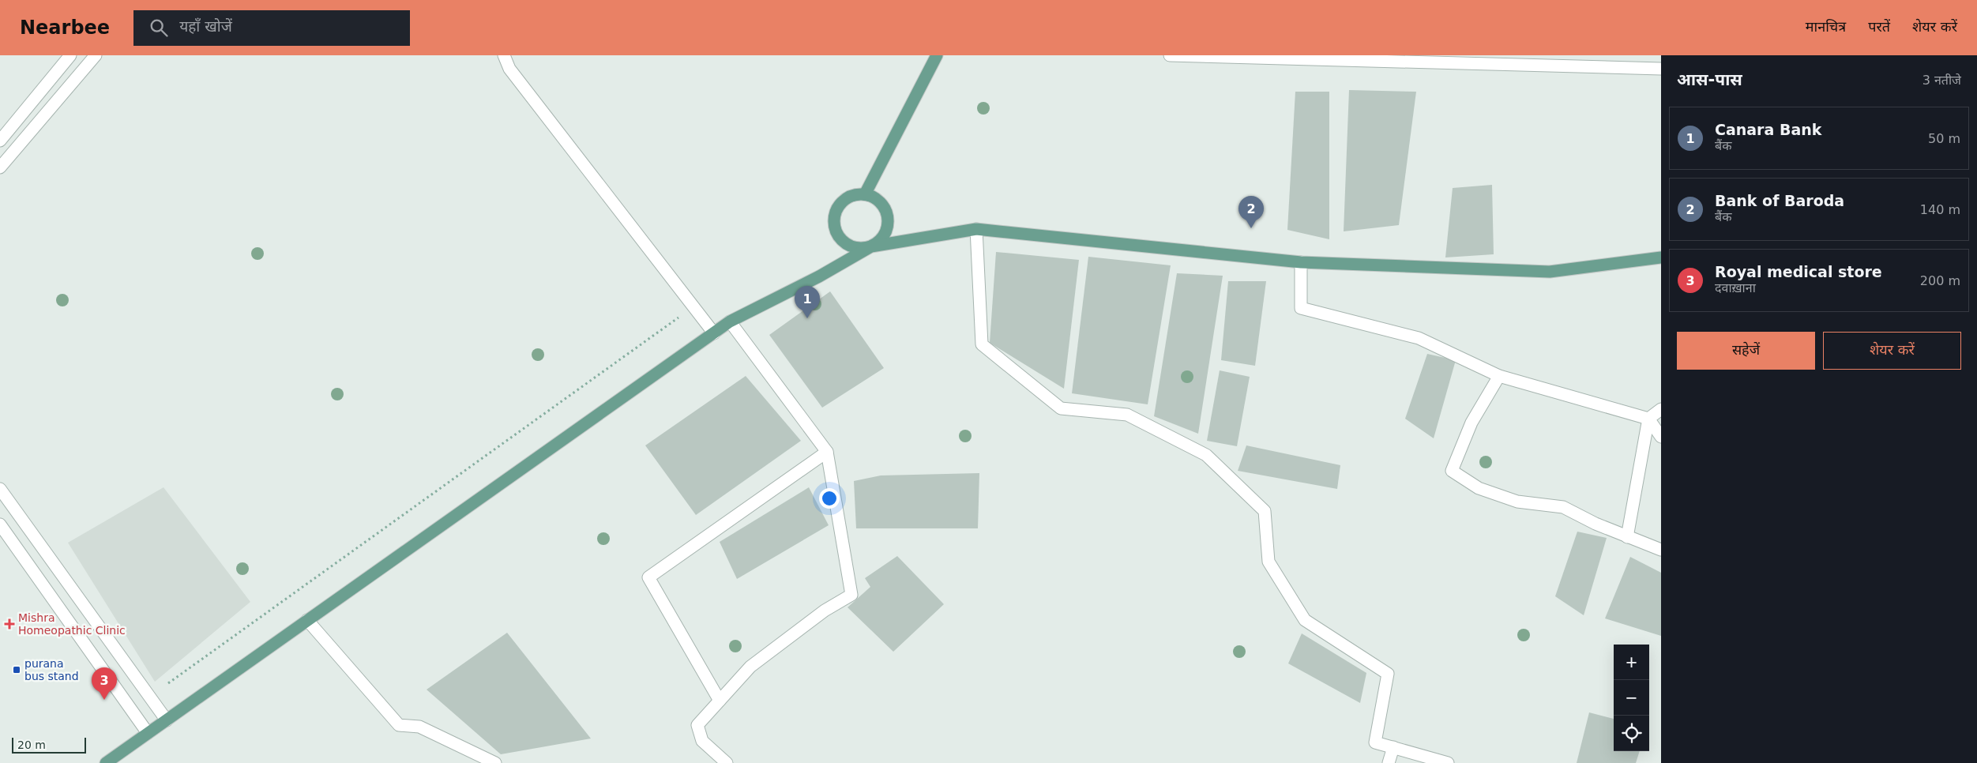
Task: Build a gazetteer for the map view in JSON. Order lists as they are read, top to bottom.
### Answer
{
  "places": {
    "health": ["Mishra Homeopathic Clinic"],
    "transit": ["purana bus stand"]
  },
  "scale_bar": "20 m",
  "page": {
    "header": "Nearbee",
    "search": "यहाँ खोजें",
    "nav": ["मानचित्र", "परतें", "शेयर करें"],
    "heading": ["आस-पास", "3 नतीजे"],
    "list": [
      {
        "mark": "1",
        "name": "Canara Bank",
        "note": "बैंक",
        "value": "50 m"
      },
      {
        "mark": "2",
        "name": "Bank of Baroda",
        "note": "बैंक",
        "value": "140 m"
      },
      {
        "mark": "3",
        "name": "Royal medical store",
        "note": "दवाख़ाना",
        "value": "200 m"
      }
    ],
    "pins": ["2", "1", "3"],
    "buttons": ["सहेजें", "शेयर करें"],
    "map_buttons": ["+", "−"],
    "scale": "20 m"
  }
}
